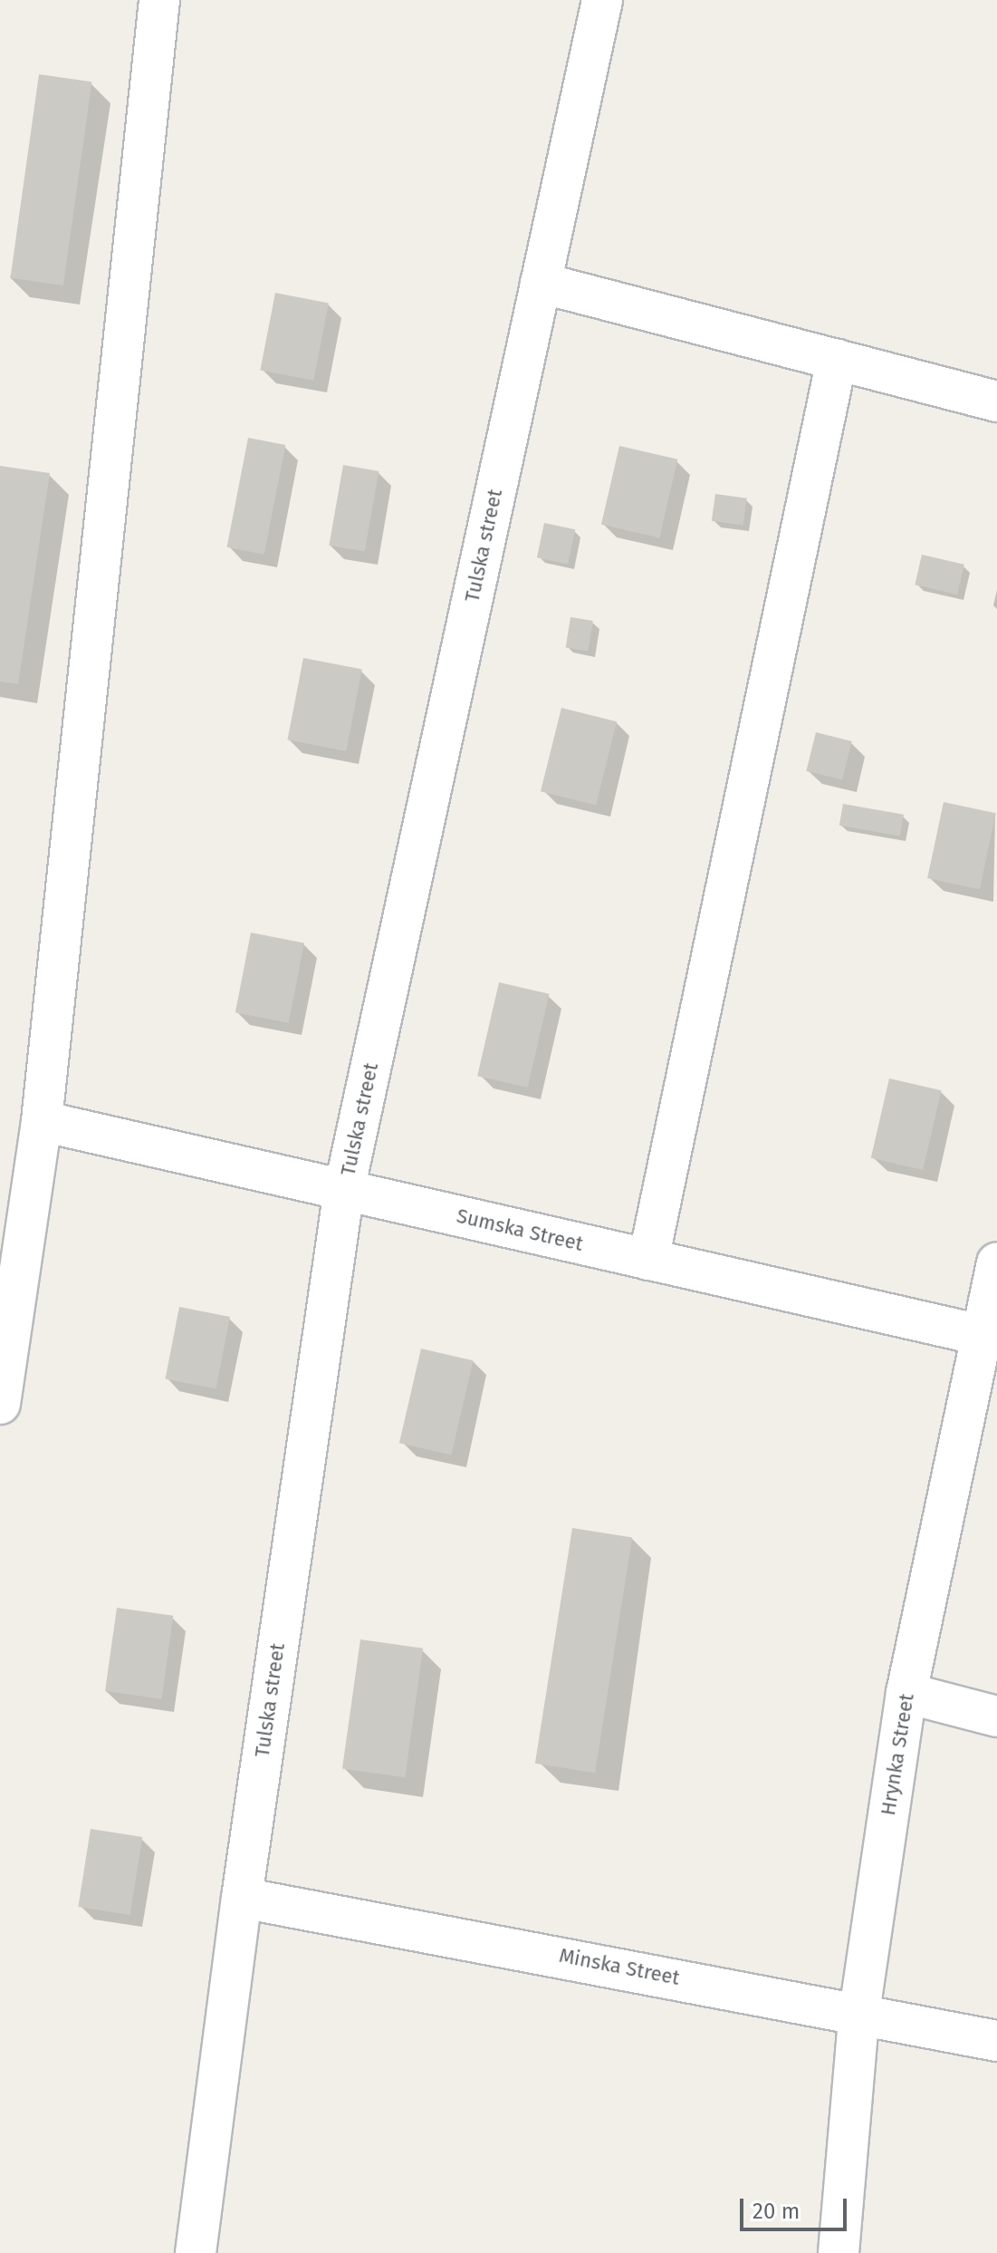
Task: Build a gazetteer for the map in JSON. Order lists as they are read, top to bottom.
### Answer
{
  "streets": {
    "street": [
      "Tulska street",
      "Sumska Street",
      "Hrynka Street",
      "Minska Street"
    ]
  },
  "crossings": [
    ["Tulska street", "Sumska Street"],
    ["Tulska street", "Minska Street"],
    ["Sumska Street", "Hrynka Street"],
    ["Hrynka Street", "Minska Street"]
  ],
  "scale_bar": "20 m"
}
